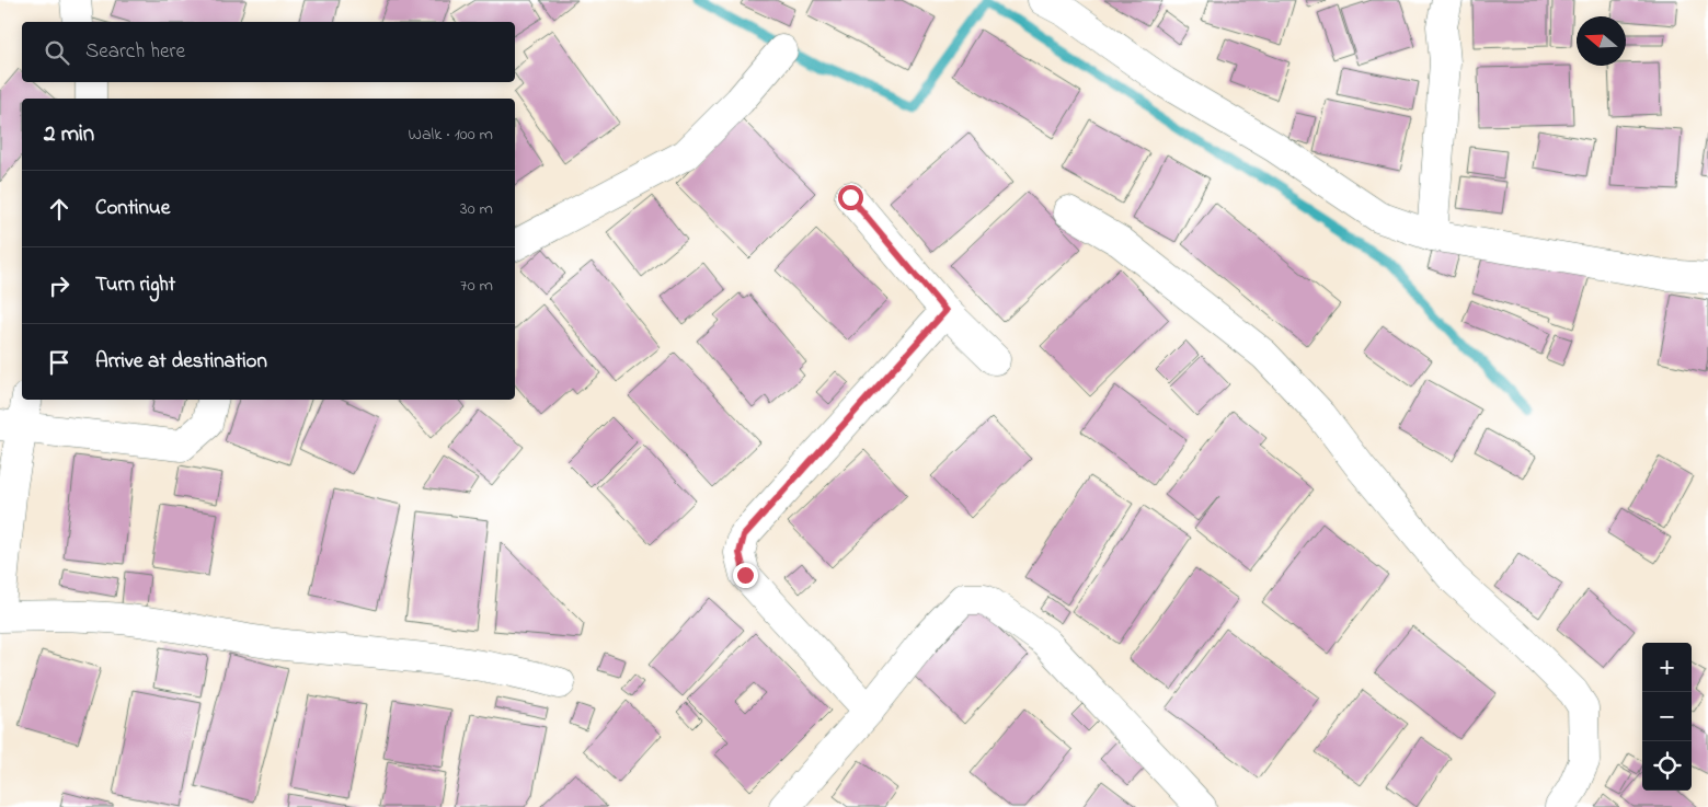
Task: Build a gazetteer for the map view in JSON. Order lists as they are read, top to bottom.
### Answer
{
  "north": "left",
  "page": {
    "search": "Search here",
    "heading": ["2 min", "Walk · 100 m"],
    "list": [
      ["Continue", "30 m"],
      ["Turn right", "70 m"],
      "Arrive at destination"
    ],
    "map_buttons": ["+", "−"]
  }
}
